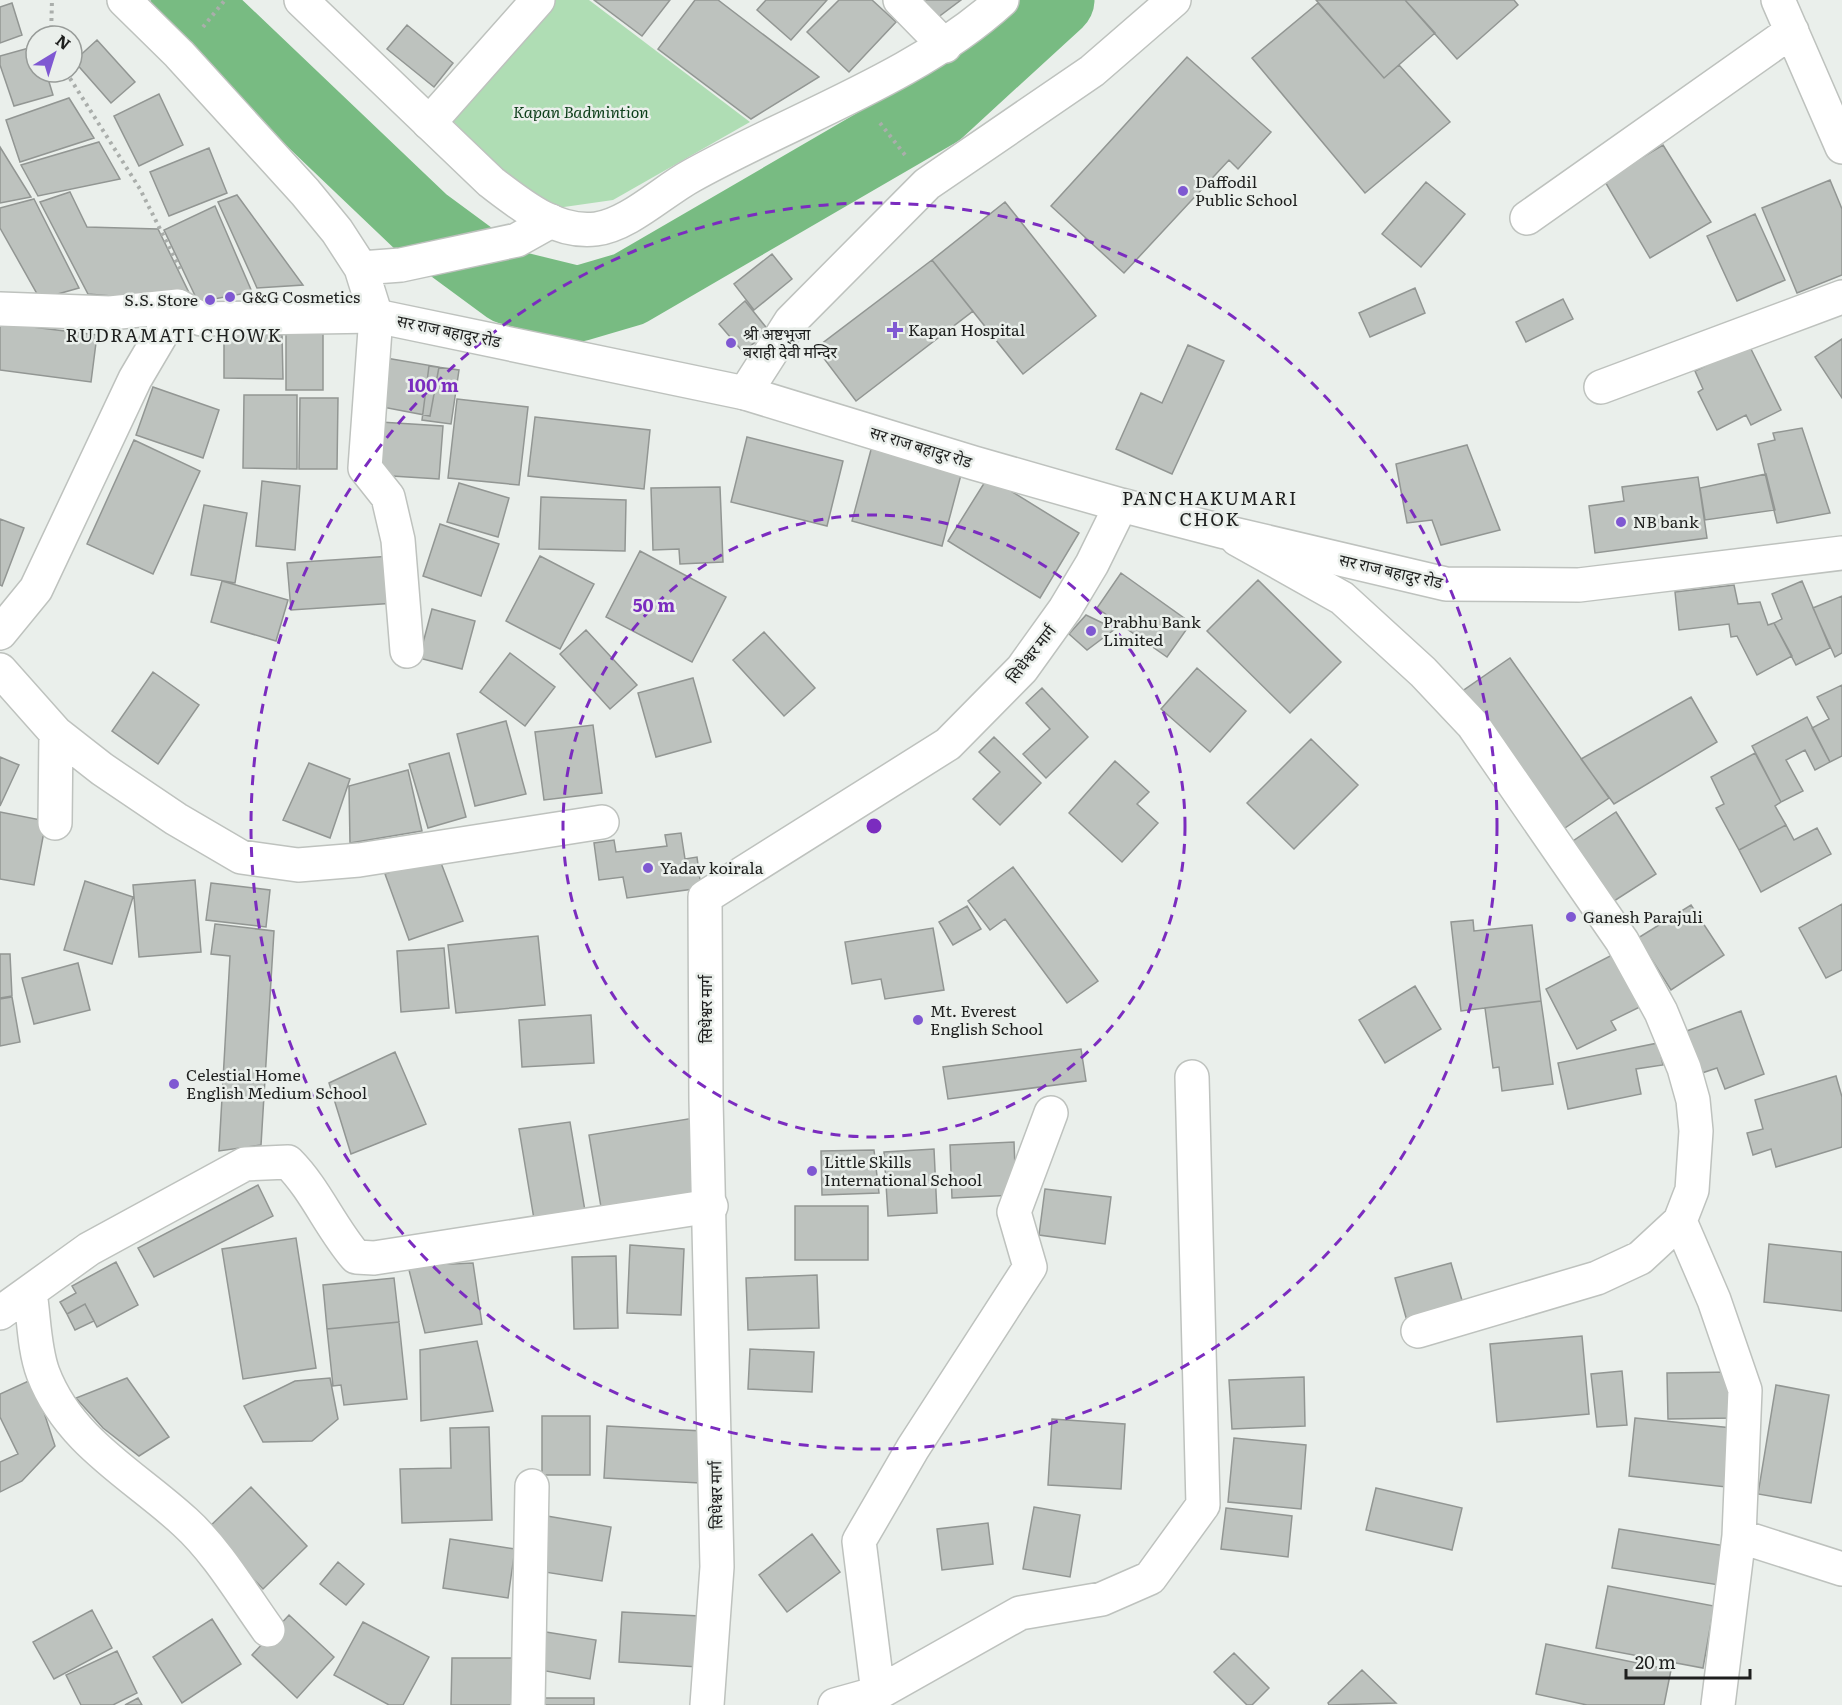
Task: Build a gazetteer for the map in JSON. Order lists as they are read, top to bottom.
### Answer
{
  "streets": {
    "street": ["सर राज बहादुर रोड", "सिधेश्वर मार्ग"]
  },
  "crossings": [
    ["सर राज बहादुर रोड", "सिधेश्वर मार्ग"]
  ],
  "districts": ["RUDRAMATI CHOWK", "PANCHAKUMARI CHOK"],
  "parks": ["Kapan Badmintion"],
  "places": {
    "other": [
      "Daffodil Public School",
      "G&G Cosmetics",
      "S.S. Store",
      "श्री अष्टभुजा बराही देवी मन्दिर",
      "NB bank",
      "Prabhu Bank Limited",
      "Yadav koirala",
      "Ganesh Parajuli",
      "Mt. Everest English School",
      "Celestial Home English Medium School",
      "Little Skills International School"
    ],
    "health": ["Kapan Hospital"]
  },
  "scale_bar": "20 m",
  "north": "top right",
  "rings": ["100 m", "50 m"]
}
